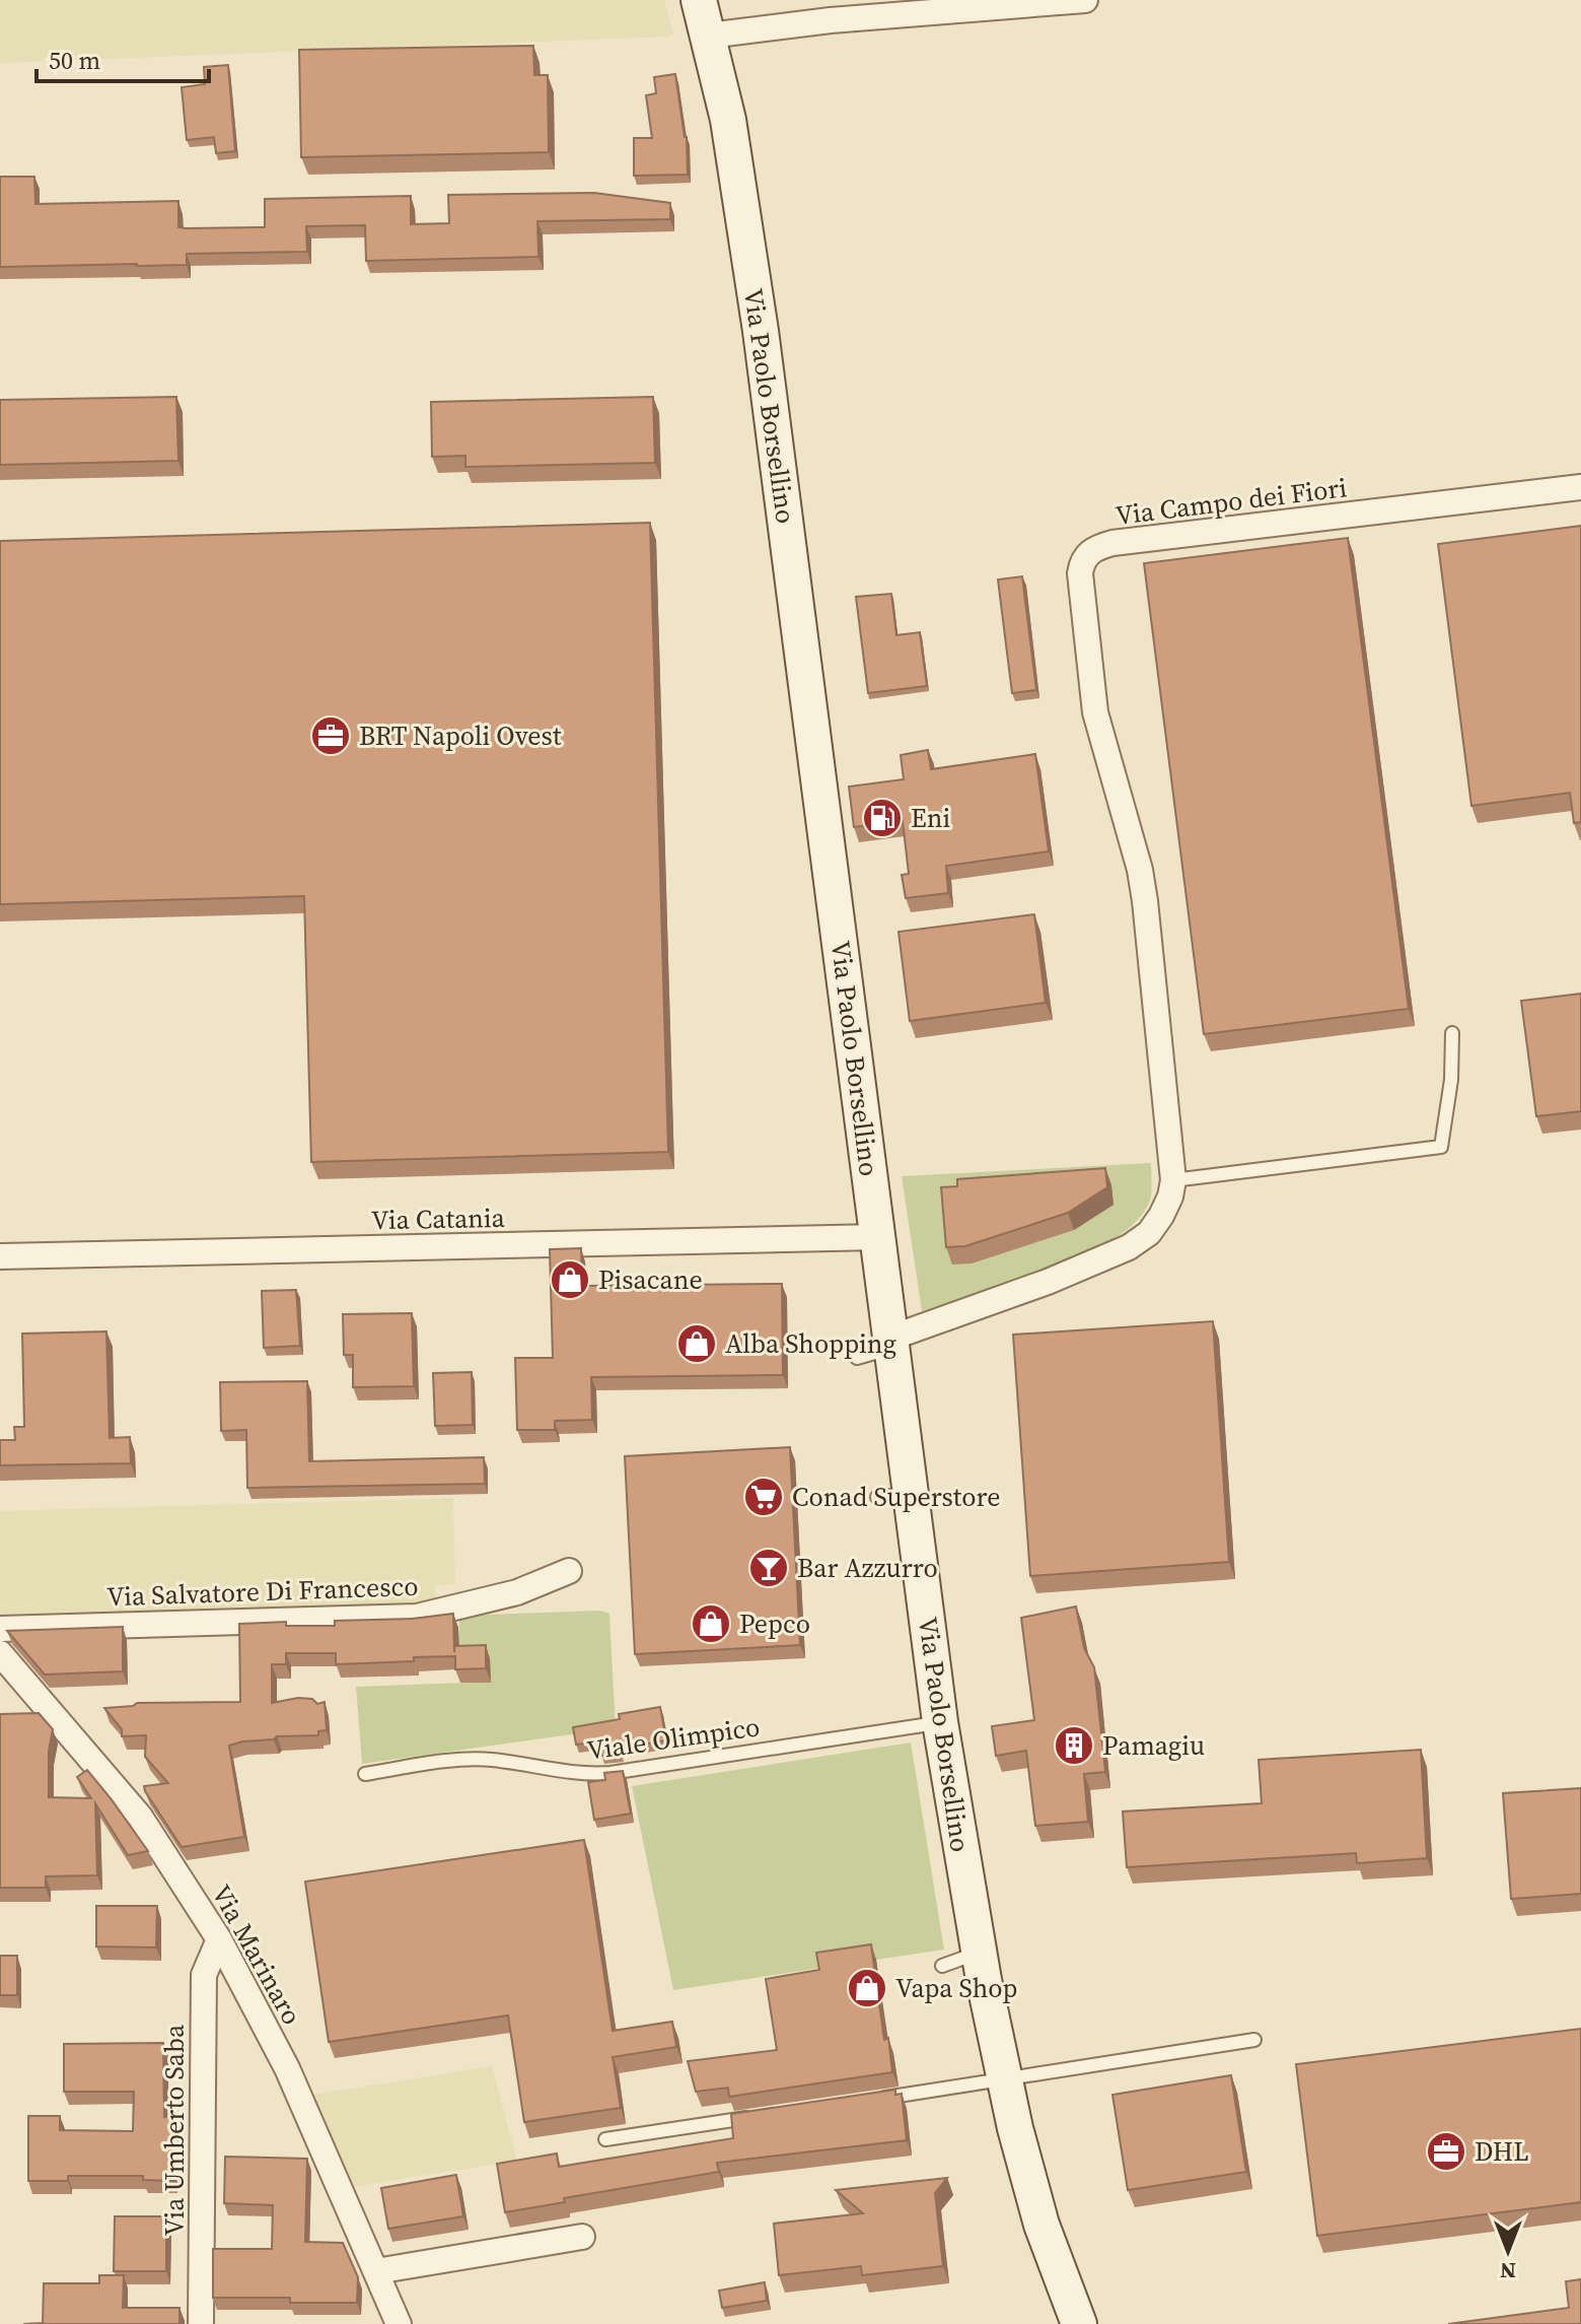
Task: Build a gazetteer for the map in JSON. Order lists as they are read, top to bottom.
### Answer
{
  "streets": {
    "main road": ["Via Paolo Borsellino"],
    "street": [
      "Via Campo dei Fiori",
      "Via Catania",
      "Via Salvatore Di Francesco",
      "Via Marinaro",
      "Via Umberto Saba"
    ],
    "lane": ["Viale Olimpico"]
  },
  "crossings": [
    ["Via Paolo Borsellino", "Via Campo dei Fiori"],
    ["Via Paolo Borsellino", "Via Catania"],
    ["Via Paolo Borsellino", "Viale Olimpico"],
    ["Via Marinaro", "Via Umberto Saba"]
  ],
  "places": {
    "office": ["BRT Napoli Ovest", "DHL"],
    "fuel station": ["Eni"],
    "shop": [
      "Pisacane",
      "Alba Shopping",
      "Pepco",
      "Vapa Shop"
    ],
    "supermarket": ["Conad Superstore"],
    "bar": ["Bar Azzurro"],
    "building": ["Pamagiu"]
  },
  "scale_bar": "50 m",
  "north": "bottom"
}
